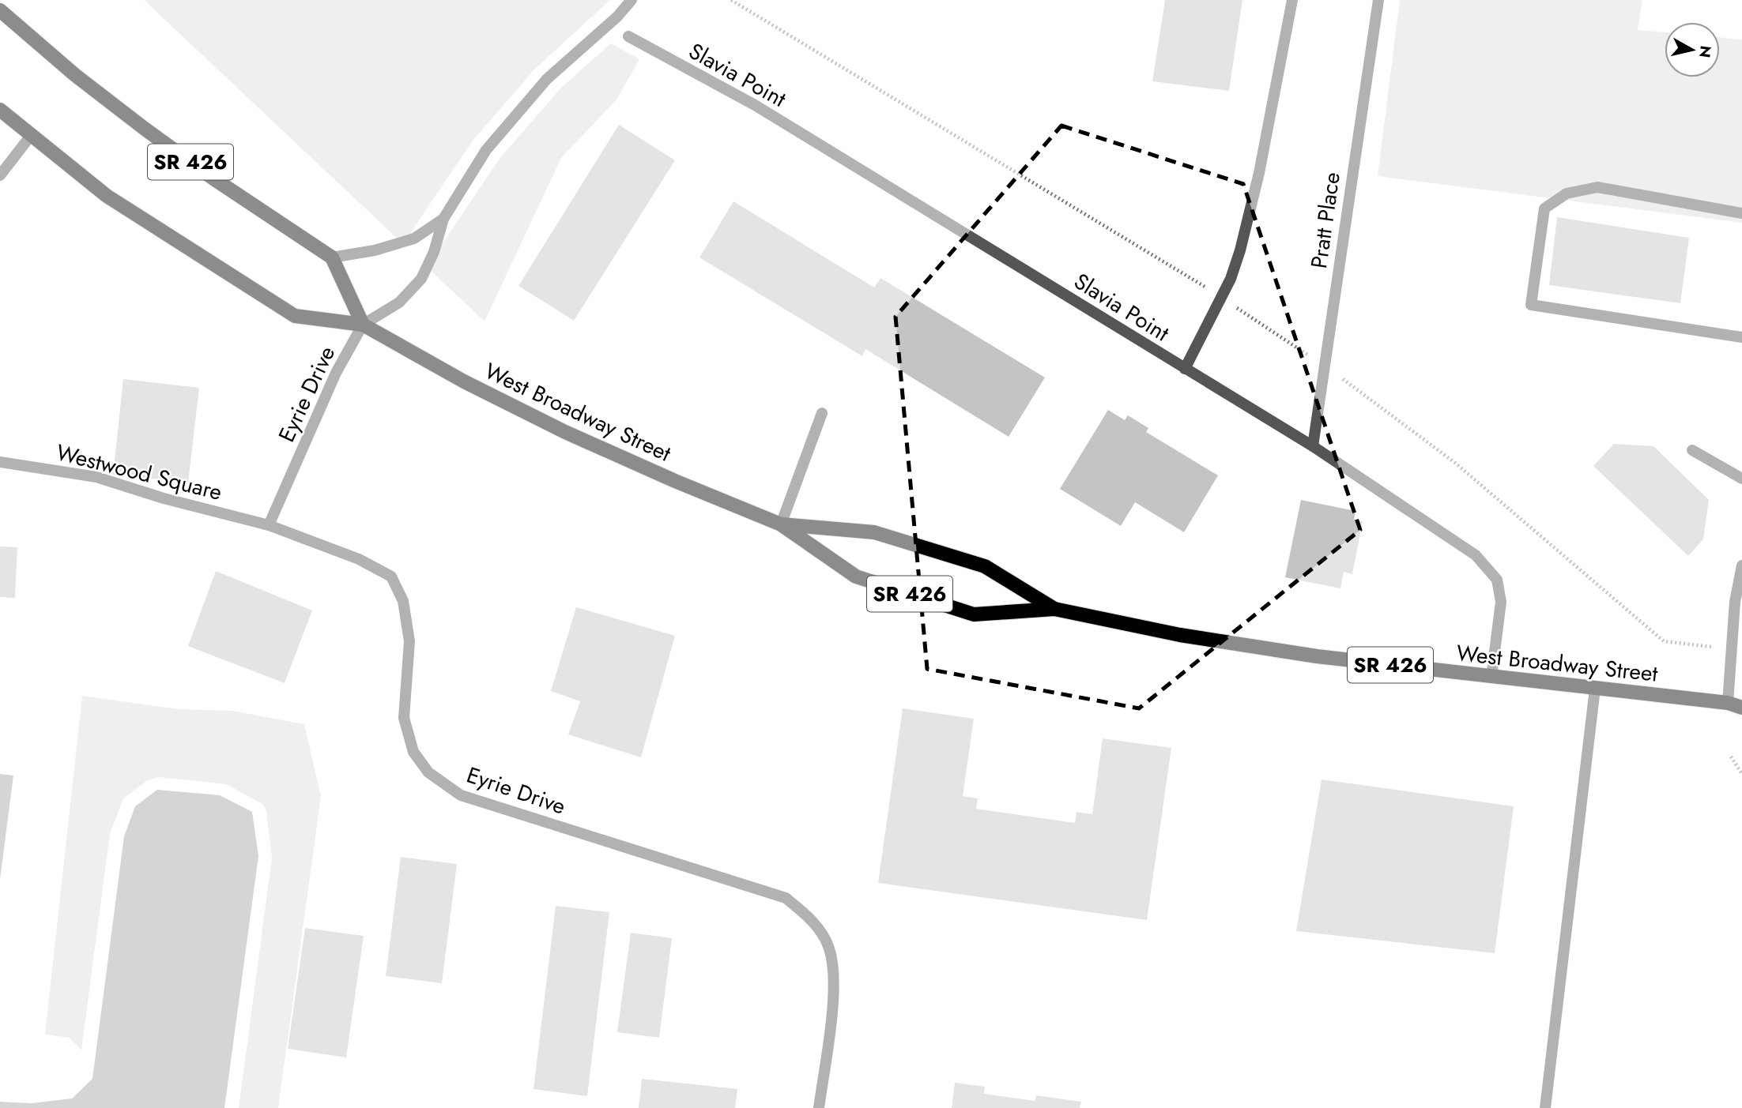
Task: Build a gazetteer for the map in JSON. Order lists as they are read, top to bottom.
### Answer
{
  "streets": {
    "main road": ["SR 426", "West Broadway Street"],
    "street": [
      "Slavia Point",
      "Pratt Place",
      "Eyrie Drive",
      "Westwood Square"
    ]
  },
  "crossings": [
    ["Slavia Point", "Pratt Place"],
    ["Slavia Point", "West Broadway Street"],
    ["Eyrie Drive", "West Broadway Street"],
    ["Eyrie Drive", "Westwood Square"]
  ],
  "north": "right"
}
